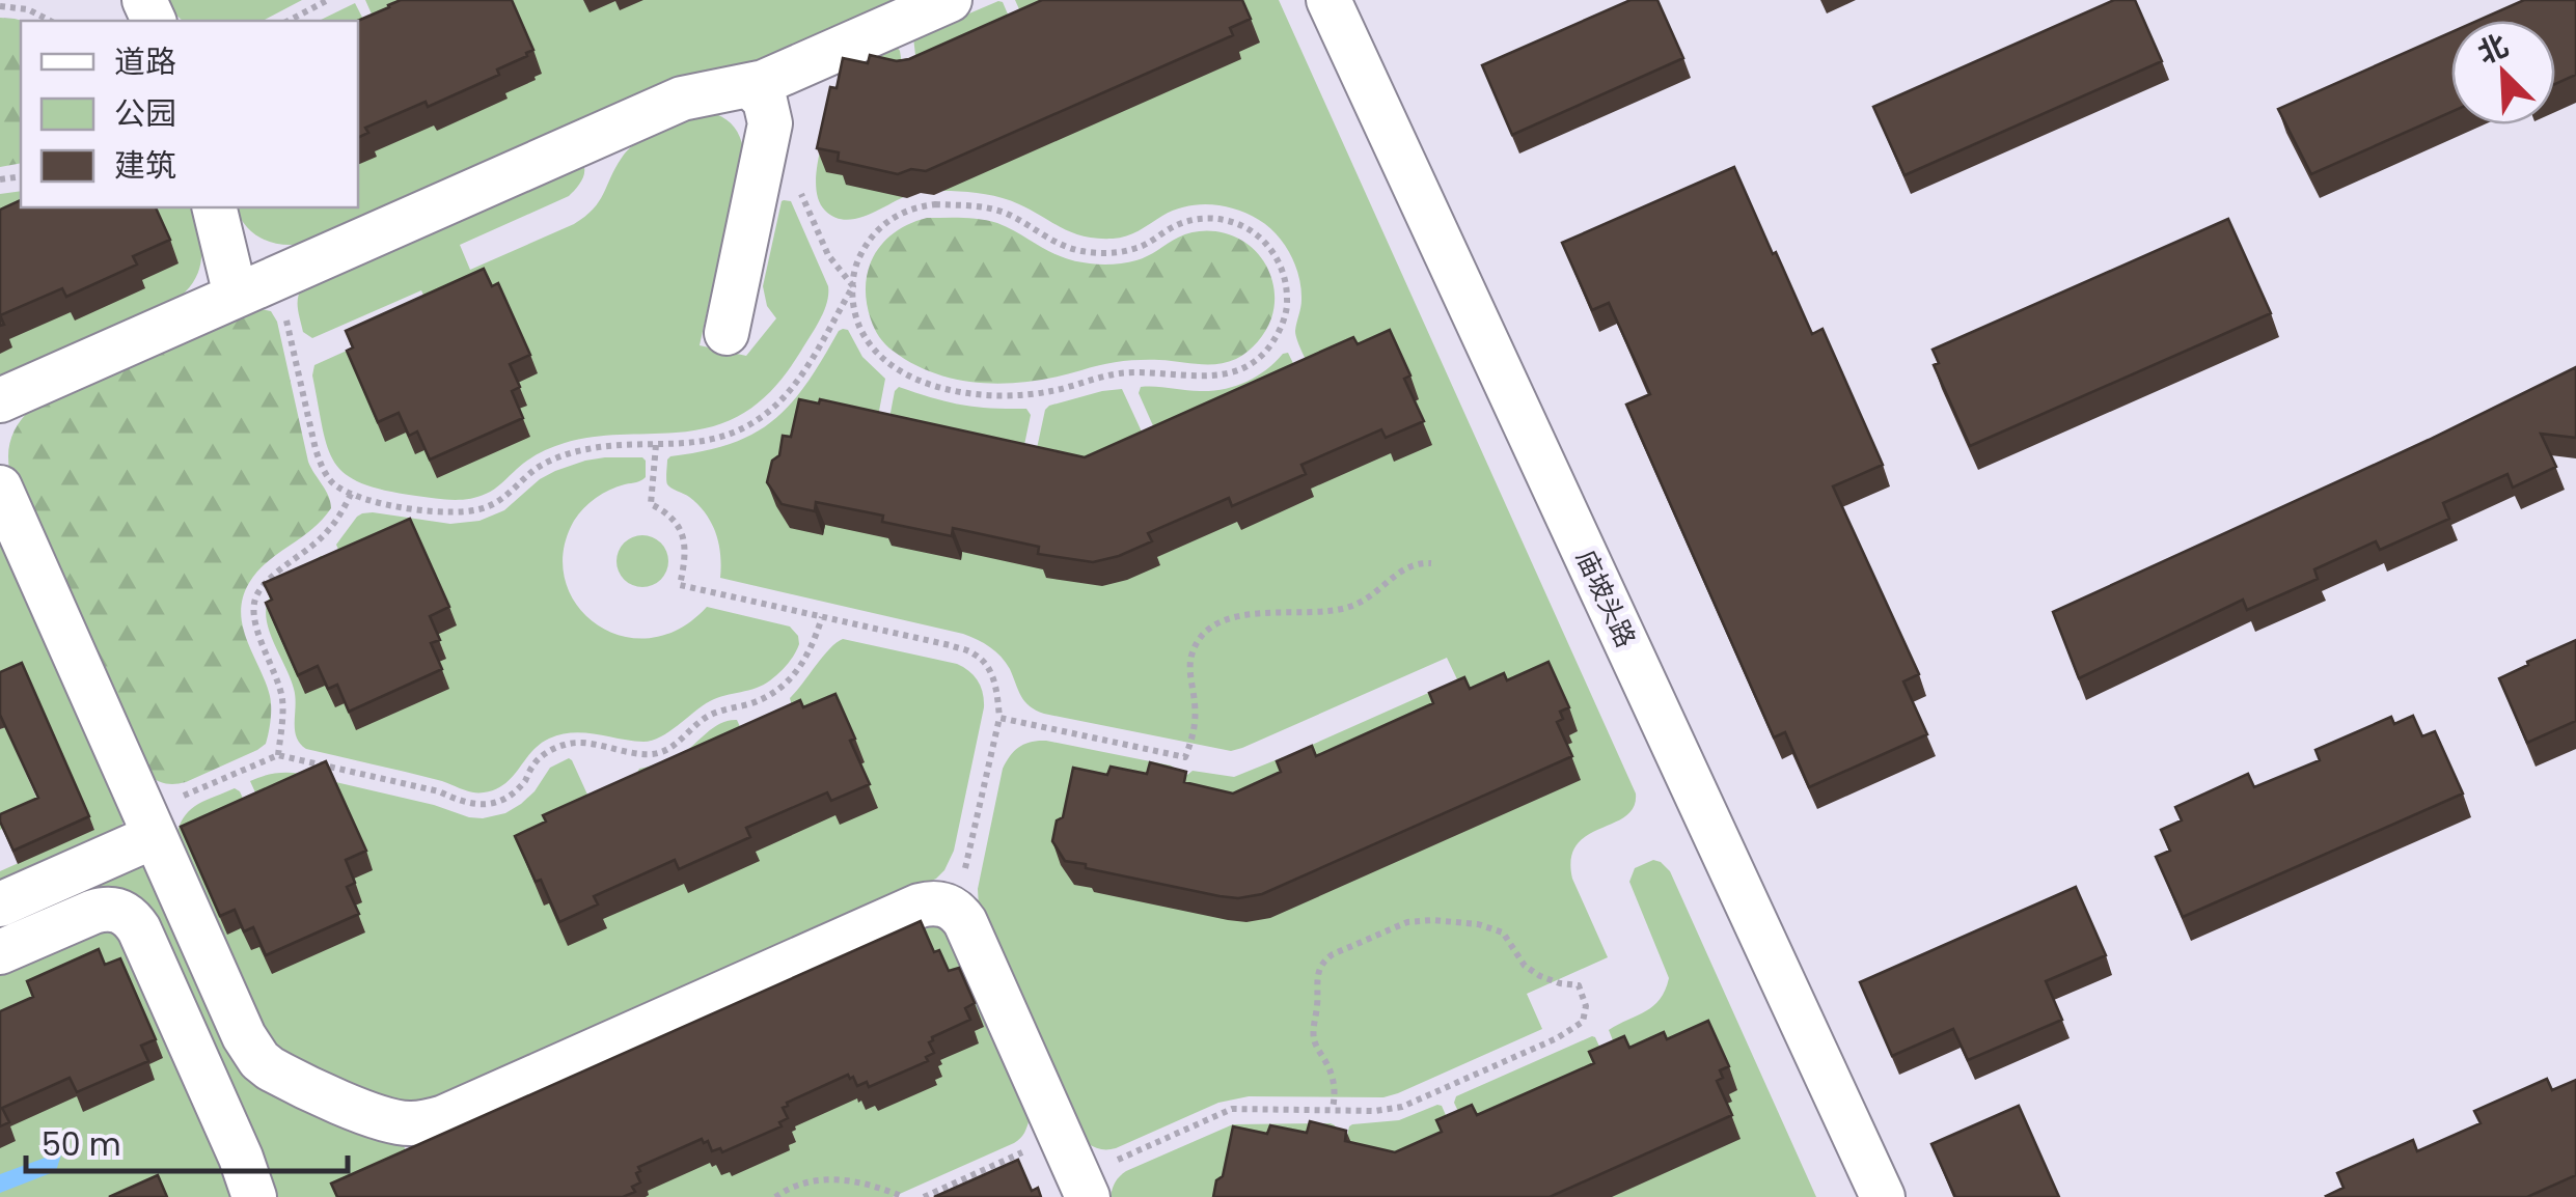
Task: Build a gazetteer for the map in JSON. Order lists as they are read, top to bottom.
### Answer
{
  "streets": {
    "street": ["庙坡头路"]
  },
  "legend": ["道路", "公园", "建筑"],
  "scale_bar": "50 m",
  "north": "top left"
}
